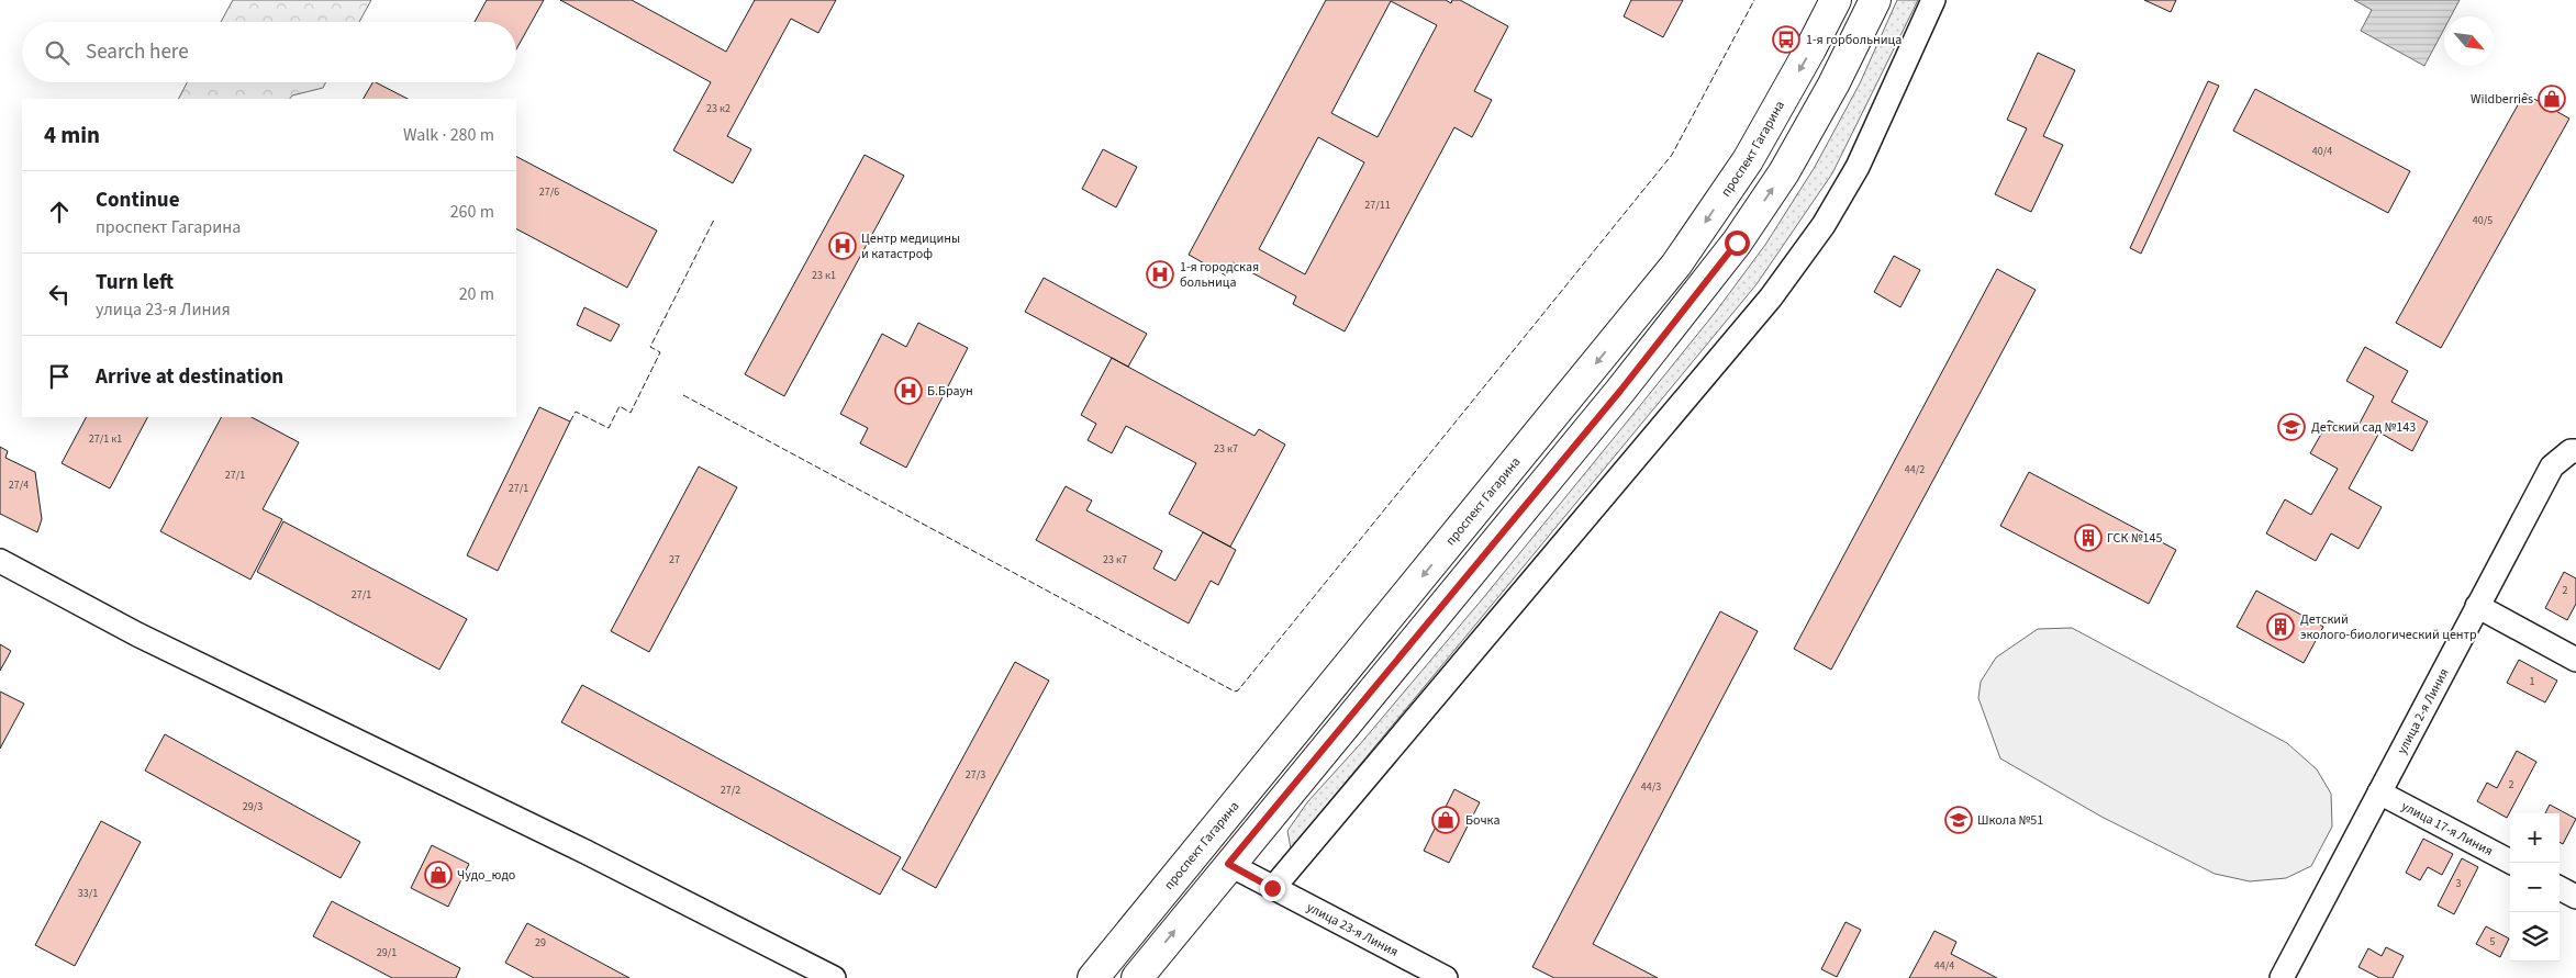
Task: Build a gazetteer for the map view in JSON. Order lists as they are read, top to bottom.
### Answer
{
  "streets": {
    "main road": ["проспект Гагарина"],
    "street": ["улица 2-я Линия", "улица 17-я Линия", "улица 23-я Линия"]
  },
  "crossings": [
    ["улица 2-я Линия", "улица 17-я Линия"]
  ],
  "places": {
    "bus stop": ["1-я горбольница"],
    "shop": ["Wildberries", "Бочка", "Чудо_юдо"],
    "hospital": ["Центр медицины и катастроф", "1-я городская больница", "Б.Браун"],
    "school or university": ["Детский сад №143", "Школа №51"],
    "building": ["ГСК №145", "Детский эколого-биологический центр"]
  },
  "house_numbers": [
    "23 к2",
    "40/4",
    "27/6",
    "27/11",
    "40/5",
    "23 к1",
    "27/1 к1",
    "23 к7",
    "44/2",
    "27/1",
    "27/4",
    "27/1",
    "27",
    "23 к7",
    "2",
    "27/1",
    "1",
    "27/3",
    "2",
    "44/3",
    "27/2",
    "29/3",
    "3",
    "33/1",
    "5",
    "29",
    "29/1",
    "44/4"
  ],
  "north": "bottom right",
  "page": {
    "search": "Search here",
    "heading": ["4 min", "Walk · 280 m"],
    "list": [
      ["Continue", "проспект Гагарина", "260 m"],
      ["Turn left", "улица 23-я Линия", "20 m"],
      "Arrive at destination"
    ],
    "map_buttons": ["+", "−"]
  }
}
